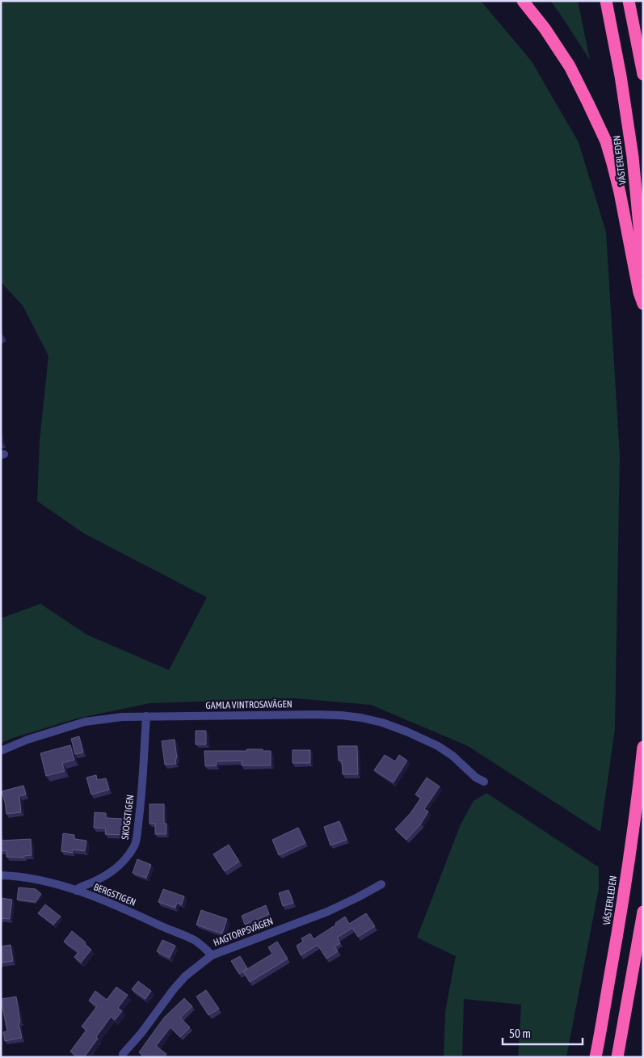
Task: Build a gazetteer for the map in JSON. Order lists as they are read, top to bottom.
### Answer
{
  "streets": {
    "highway": ["VÄSTERLEDEN"],
    "street": [
      "GAMLA VINTROSAVÄGEN",
      "SKOGSTIGEN",
      "BERGSTIGEN",
      "HAGTORPSVÄGEN"
    ]
  },
  "crossings": [
    ["GAMLA VINTROSAVÄGEN", "SKOGSTIGEN"],
    ["SKOGSTIGEN", "BERGSTIGEN"],
    ["BERGSTIGEN", "HAGTORPSVÄGEN"]
  ],
  "scale_bar": "50 m"
}
